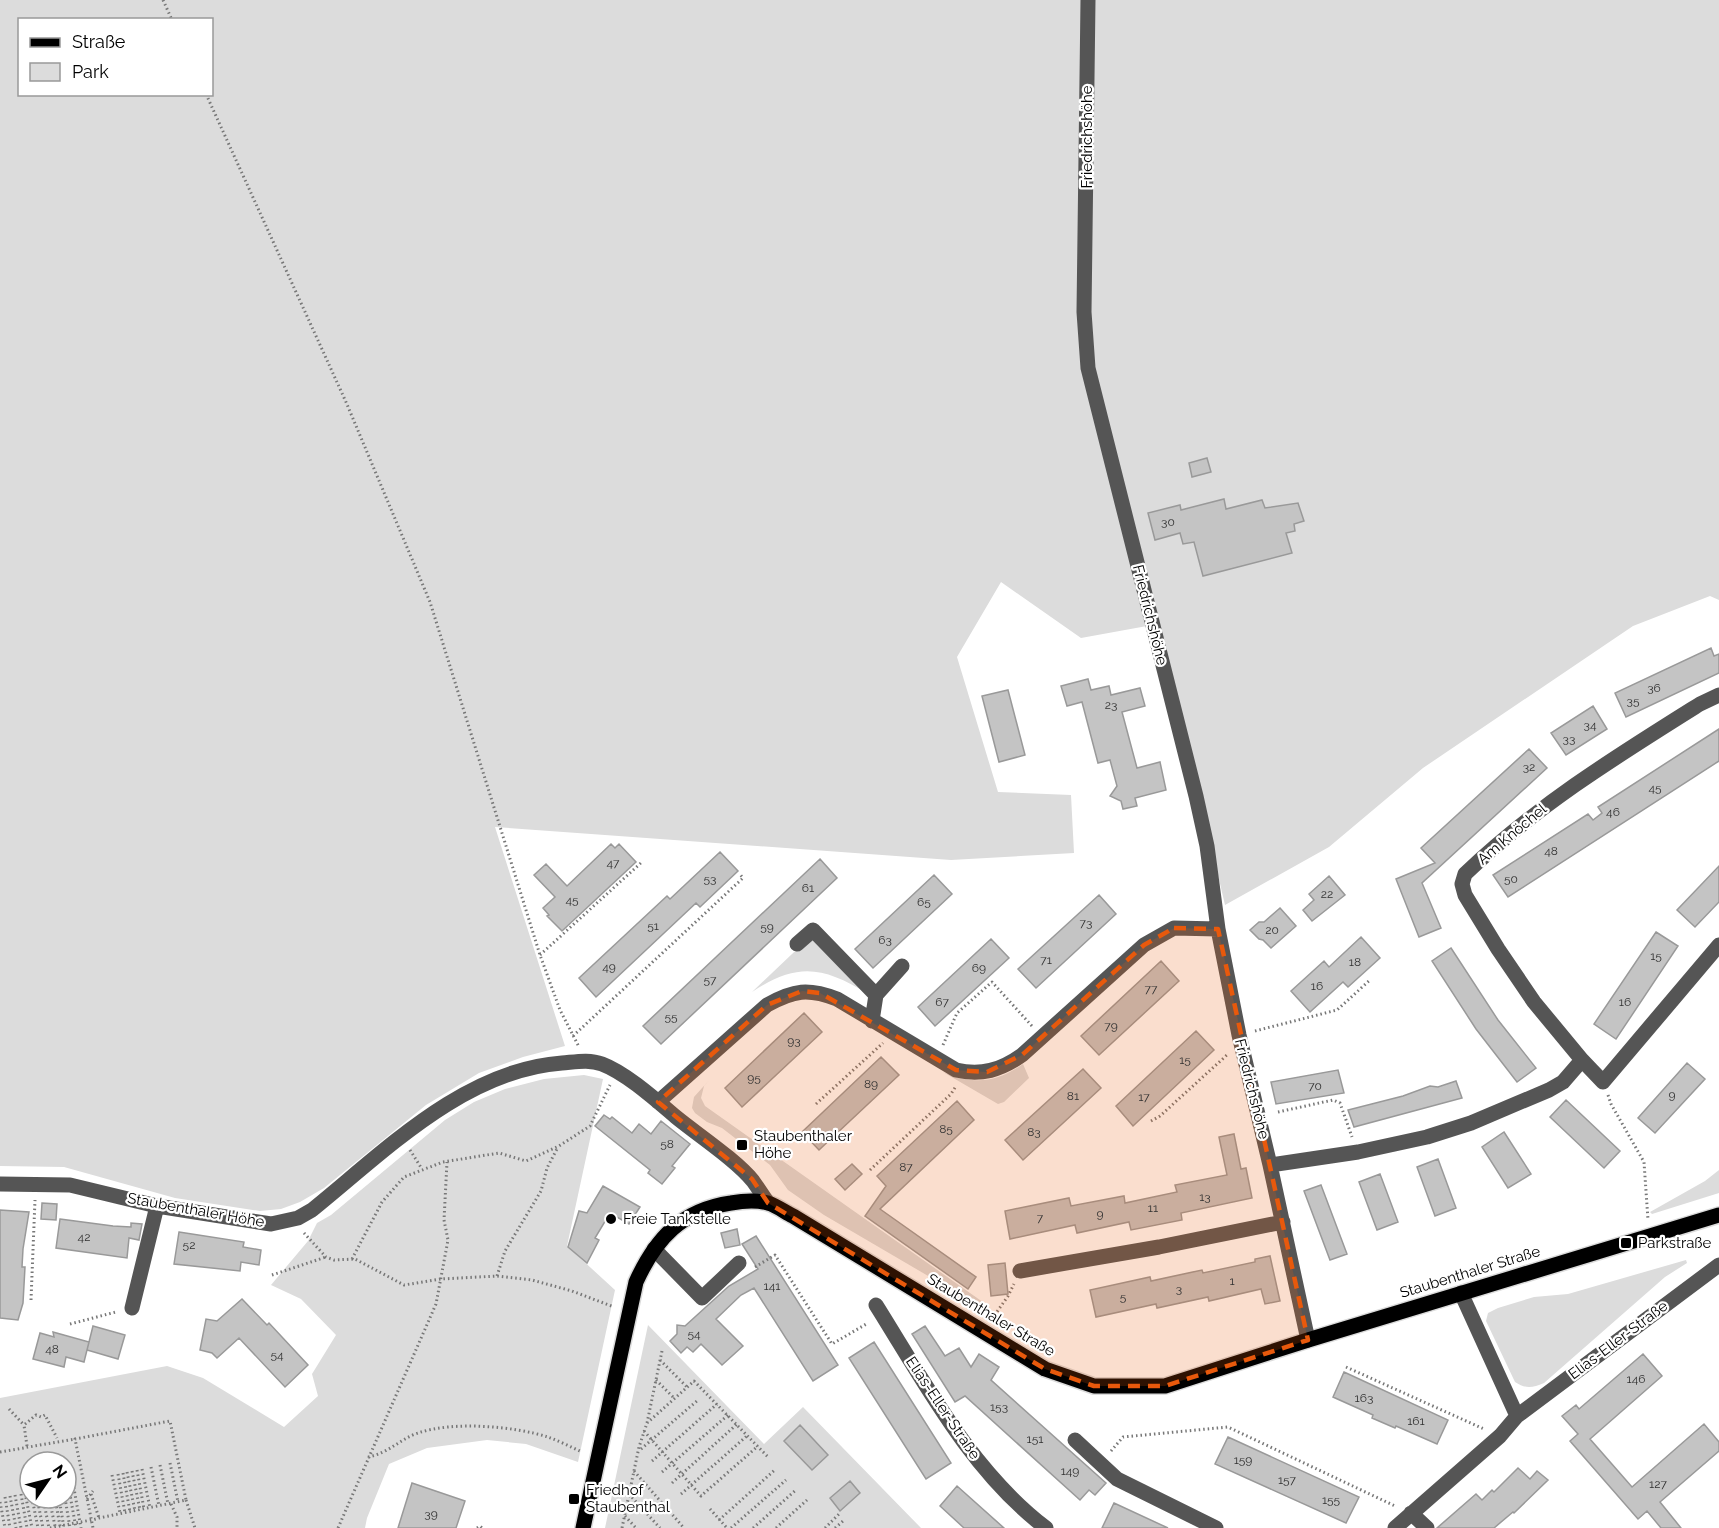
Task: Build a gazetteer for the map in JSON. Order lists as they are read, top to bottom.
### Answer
{
  "streets": {
    "main road": ["Staubenthaler Straße"],
    "street": [
      "Friedrichshöhe",
      "Am Knöchel",
      "Staubenthaler Höhe",
      "Elias-Eller-Straße"
    ]
  },
  "crossings": [
    ["Friedrichshöhe", "Staubenthaler Straße"],
    ["Staubenthaler Höhe", "Staubenthaler Straße"]
  ],
  "places": {
    "transit": ["Staubenthaler Höhe", "Parkstraße", "Friedhof Staubenthal"],
    "other": ["Freie Tankstelle"]
  },
  "house_numbers": [
    "30",
    "36",
    "35",
    "23",
    "34",
    "33",
    "32",
    "45",
    "46",
    "48",
    "47",
    "53",
    "50",
    "61",
    "22",
    "45",
    "65",
    "73",
    "51",
    "59",
    "20",
    "63",
    "15",
    "71",
    "18",
    "49",
    "69",
    "57",
    "16",
    "77",
    "67",
    "16",
    "55",
    "79",
    "93",
    "15",
    "95",
    "89",
    "70",
    "9",
    "81",
    "17",
    "85",
    "83",
    "58",
    "87",
    "13",
    "11",
    "9",
    "7",
    "42",
    "52",
    "1",
    "141",
    "3",
    "5",
    "54",
    "48",
    "54",
    "146",
    "163",
    "153",
    "161",
    "151",
    "159",
    "149",
    "157",
    "127",
    "155",
    "39"
  ],
  "legend": ["Straße", "Park"],
  "north": "top right"
}
